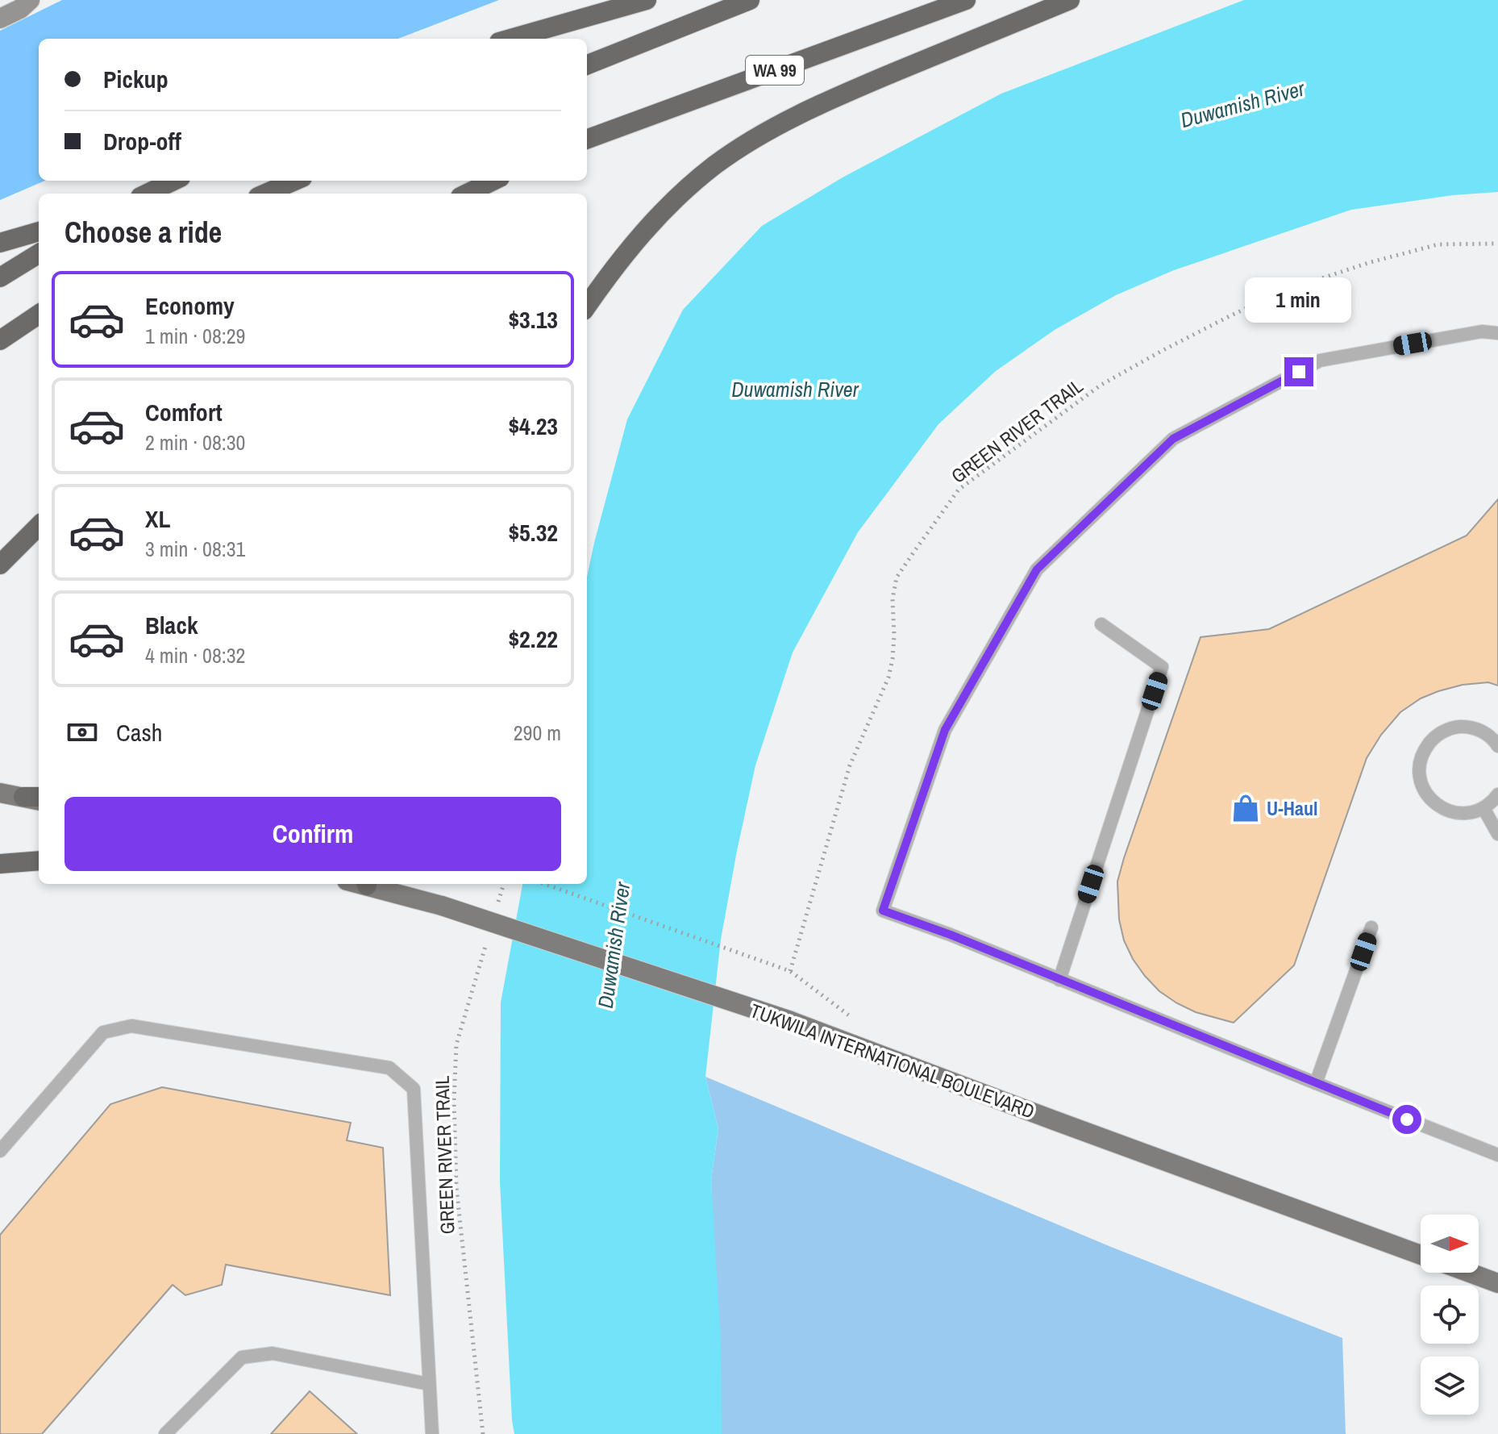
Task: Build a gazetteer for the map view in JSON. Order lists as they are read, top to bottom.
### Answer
{
  "streets": {
    "highway": ["WA 99"],
    "main road": ["TUKWILA INTERNATIONAL BOULEVARD"],
    "path": ["GREEN RIVER TRAIL"]
  },
  "water": ["Duwamish River"],
  "places": {
    "shop": ["U-Haul"]
  },
  "north": "right",
  "page": {
    "banner": ["Pickup", "Drop-off"],
    "heading": "Choose a ride",
    "list": [
      {
        "name": "Economy",
        "note": "1 min · 08:29",
        "value": "$3.13"
      },
      {
        "name": "Comfort",
        "note": "2 min · 08:30",
        "value": "$4.23"
      },
      {
        "name": "XL",
        "note": "3 min · 08:31",
        "value": "$5.32"
      },
      {
        "name": "Black",
        "note": "4 min · 08:32",
        "value": "$2.22"
      }
    ],
    "bubble": "1 min",
    "pay": ["Cash", "290 m"],
    "buttons": "Confirm"
  }
}
